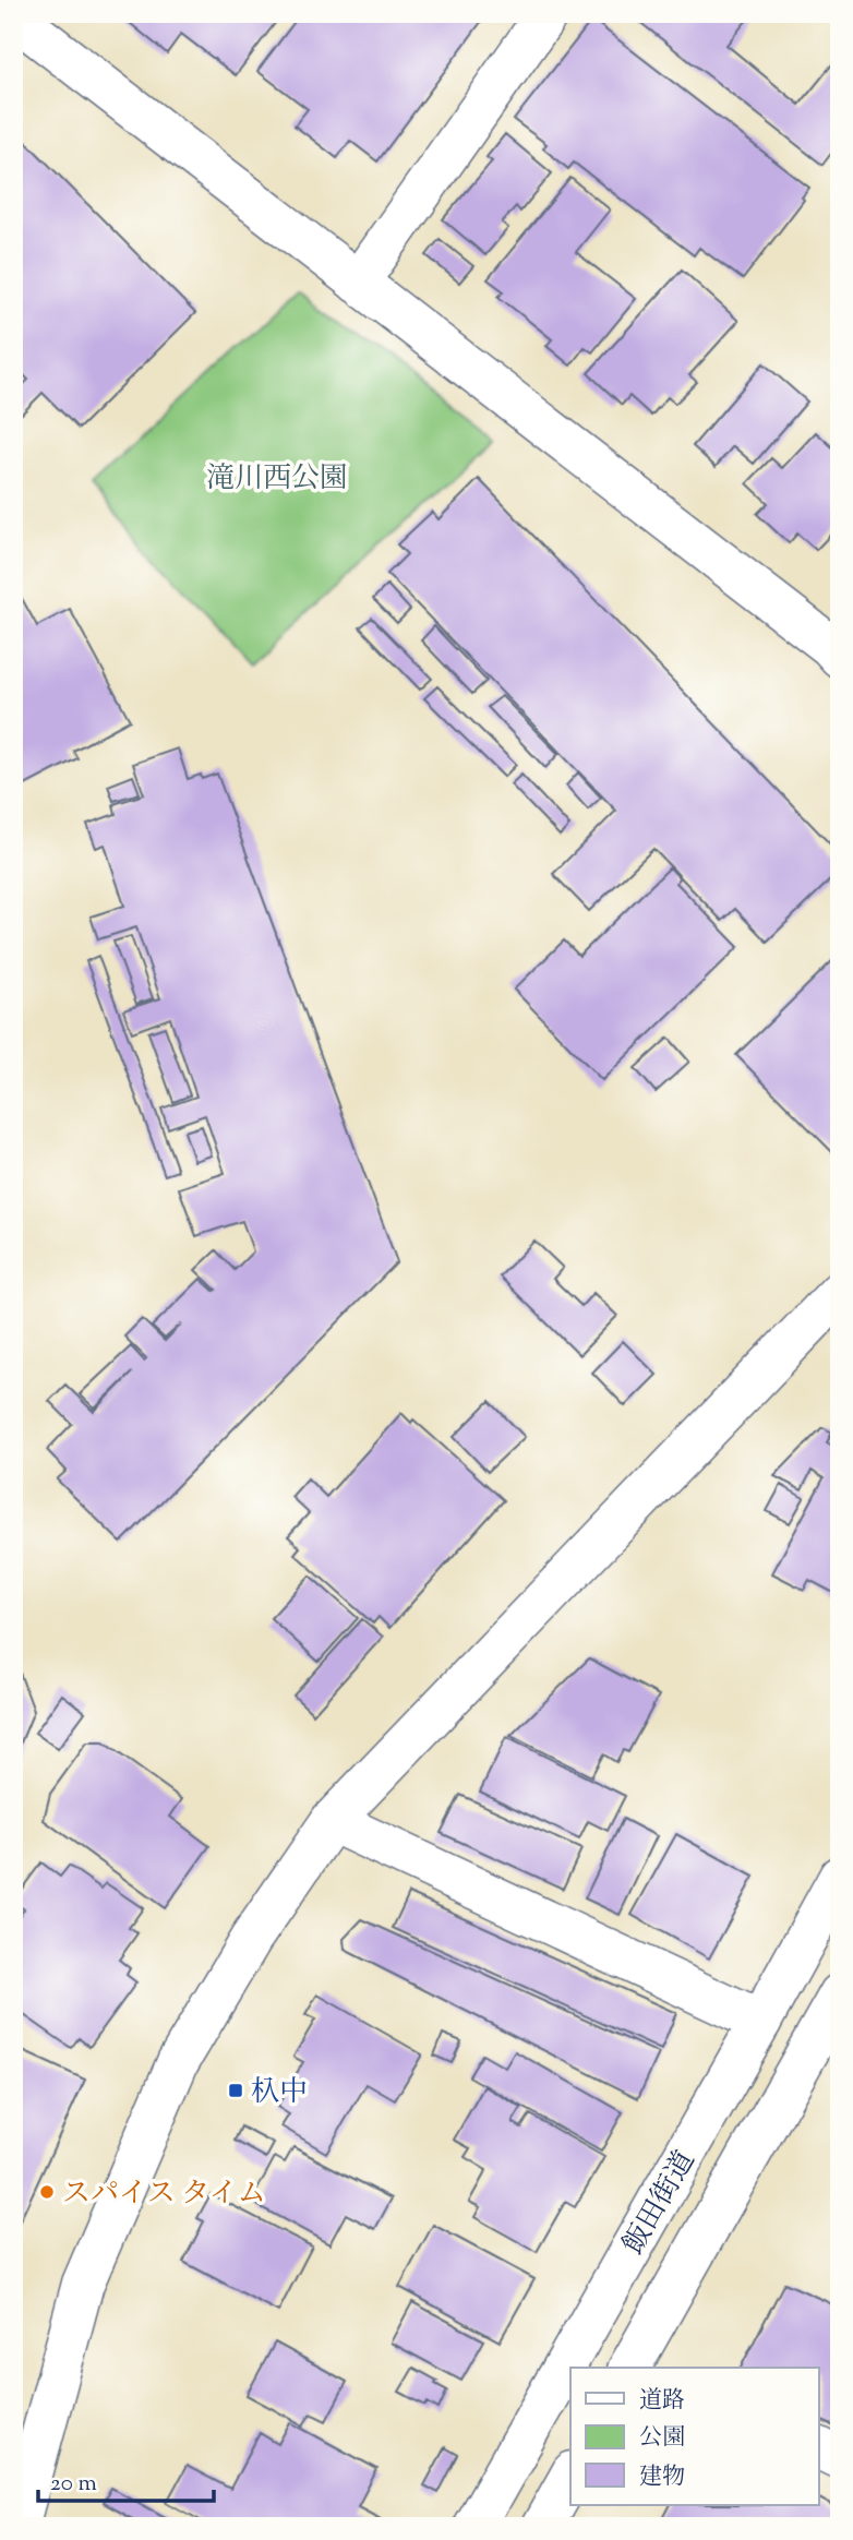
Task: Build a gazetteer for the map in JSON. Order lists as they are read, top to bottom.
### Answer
{
  "streets": {
    "main road": ["飯田街道"]
  },
  "parks": ["滝川西公園"],
  "places": {
    "transit": ["杁中"],
    "other": ["スパイス タイム"]
  },
  "legend": ["道路", "公園", "建物"],
  "scale_bar": "20 m"
}
